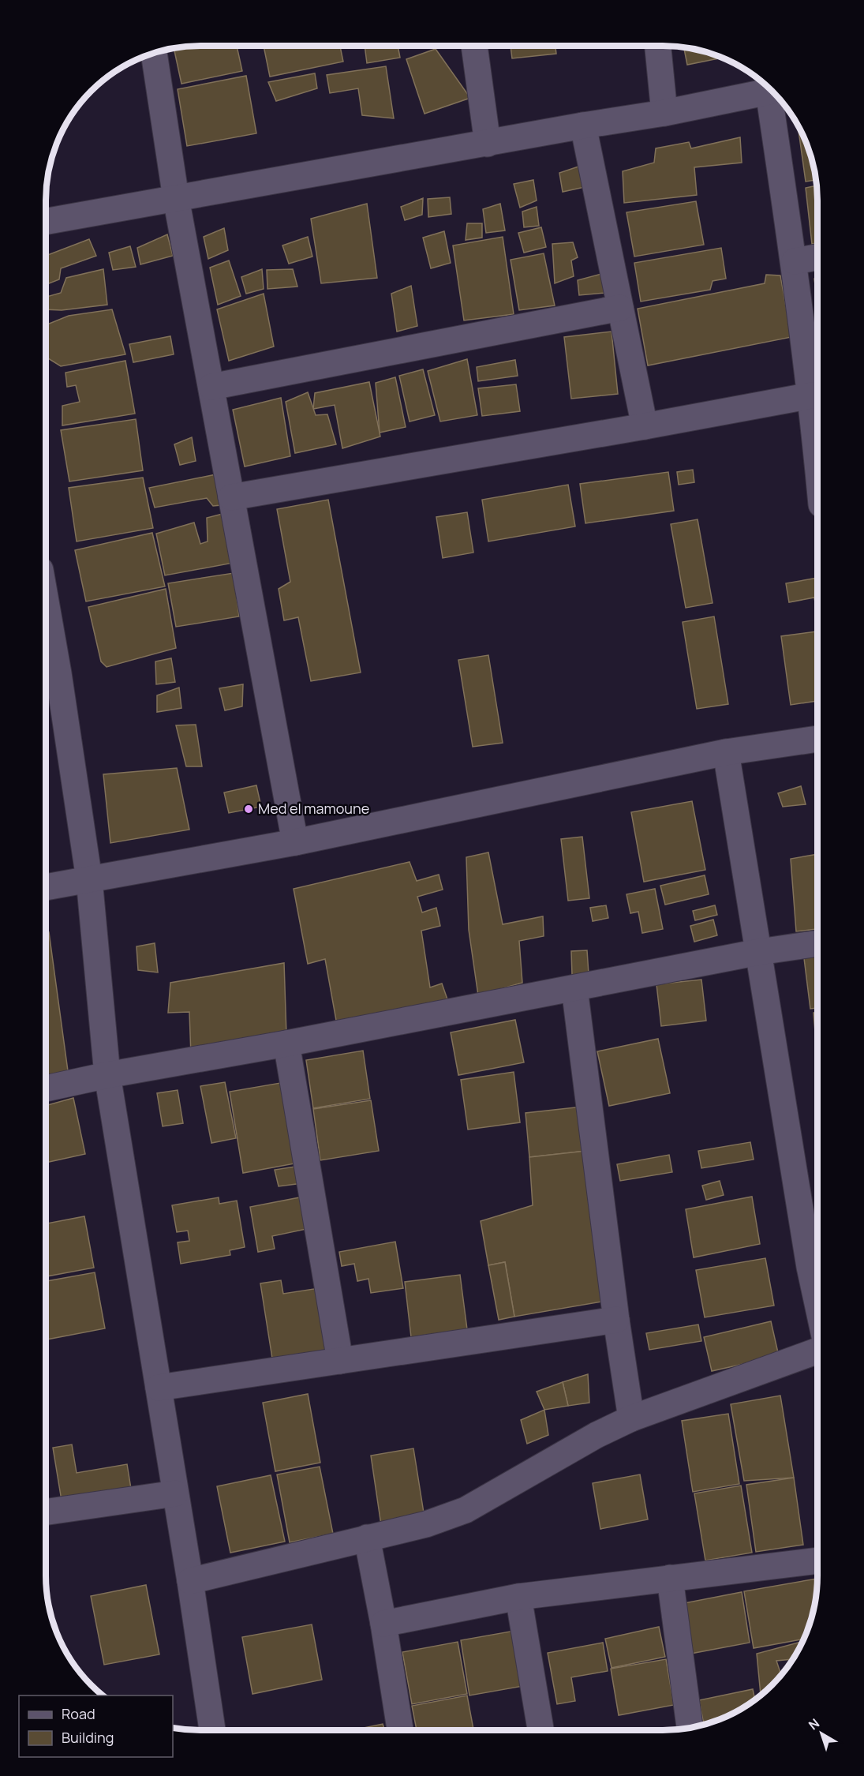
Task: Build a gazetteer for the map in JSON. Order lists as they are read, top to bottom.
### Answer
{
  "places": ["Med el mamoune"],
  "legend": ["Road", "Building"],
  "north": "top left"
}
